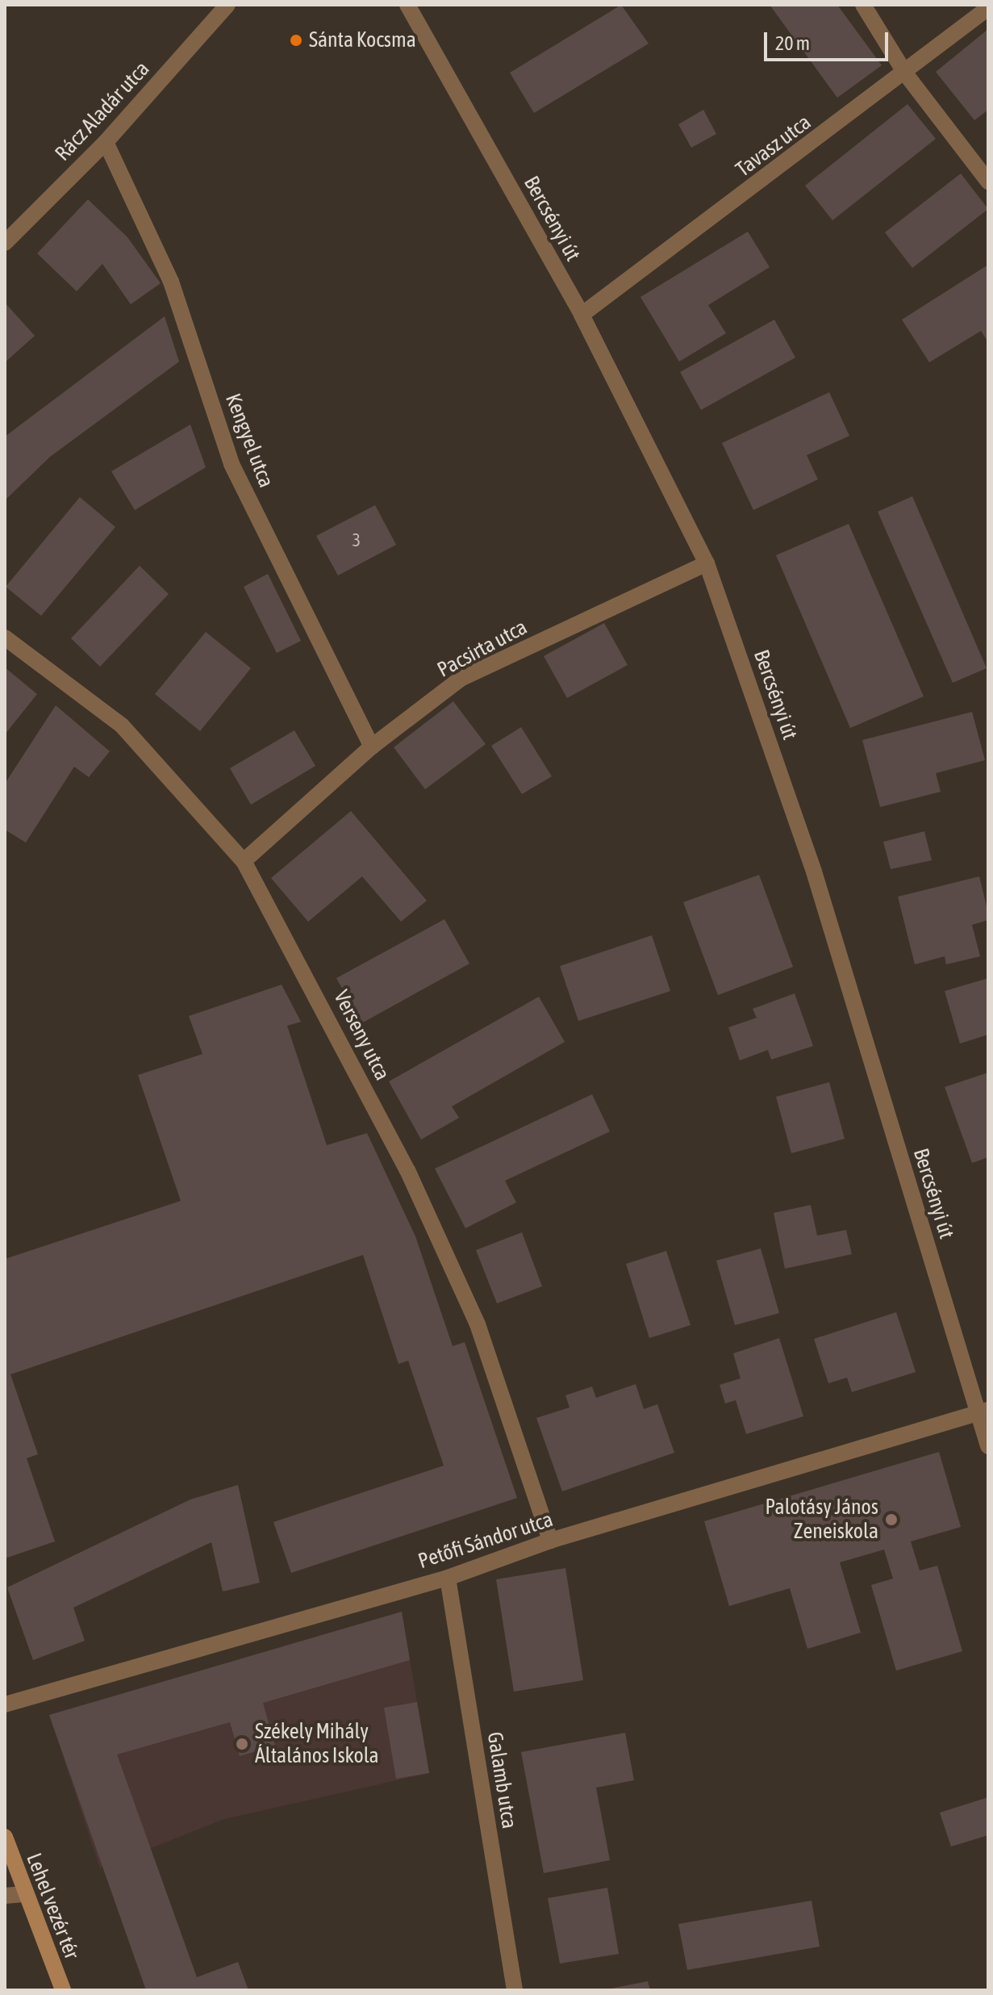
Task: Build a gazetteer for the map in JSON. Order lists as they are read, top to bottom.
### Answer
{
  "streets": {
    "street": [
      "Rácz Aladár utca",
      "Tavasz utca",
      "Bercsényi út",
      "Kengyel utca",
      "Pacsirta utca",
      "Verseny utca",
      "Petőfi Sándor utca",
      "Galamb utca",
      "Lehel vezér tér"
    ]
  },
  "crossings": [
    ["Rácz Aladár utca", "Kengyel utca"],
    ["Tavasz utca", "Bercsényi út"],
    ["Bercsényi út", "Pacsirta utca"],
    ["Bercsényi út", "Petőfi Sándor utca"],
    ["Kengyel utca", "Pacsirta utca"],
    ["Pacsirta utca", "Verseny utca"],
    ["Verseny utca", "Petőfi Sándor utca"],
    ["Petőfi Sándor utca", "Galamb utca"]
  ],
  "places": ["Sánta Kocsma", "Palotásy János Zeneiskola", "Székely Mihály Általános Iskola"],
  "house_numbers": ["3"],
  "scale_bar": "20 m"
}
